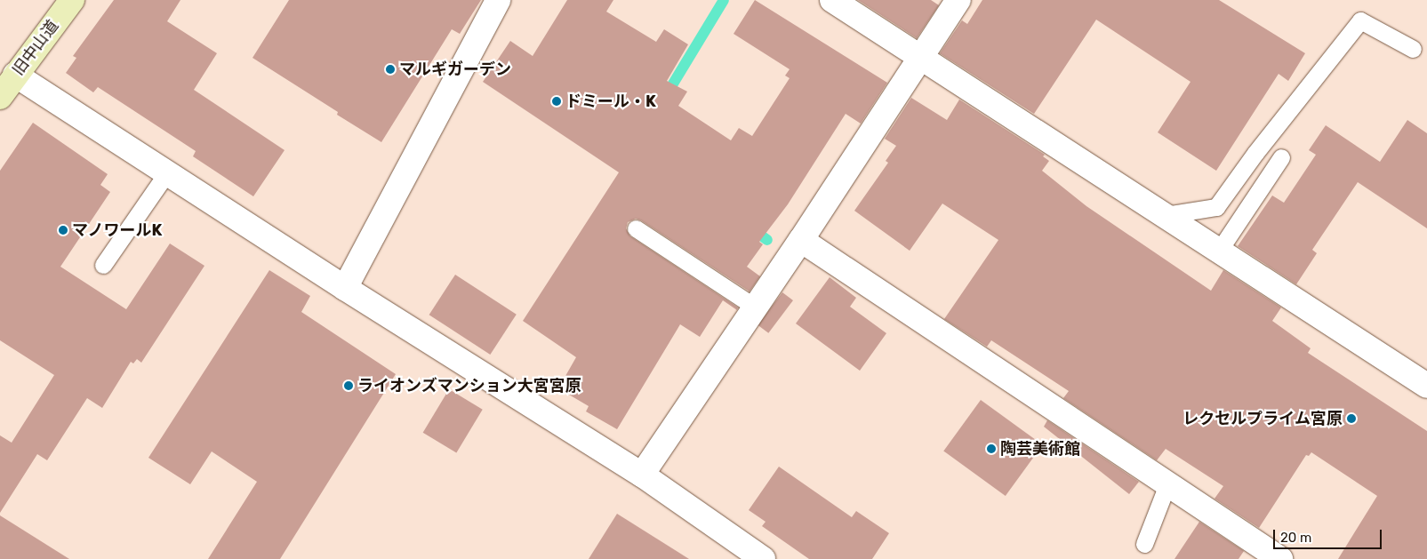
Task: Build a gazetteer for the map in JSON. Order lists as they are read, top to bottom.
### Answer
{
  "streets": {
    "main road": ["旧中山道"]
  },
  "places": [
    "マルギガーデン",
    "ドミール・K",
    "マノワールK",
    "ライオンズマンション大宮宮原",
    "レクセルプライム宮原",
    "陶芸美術館"
  ],
  "scale_bar": "20 m"
}
